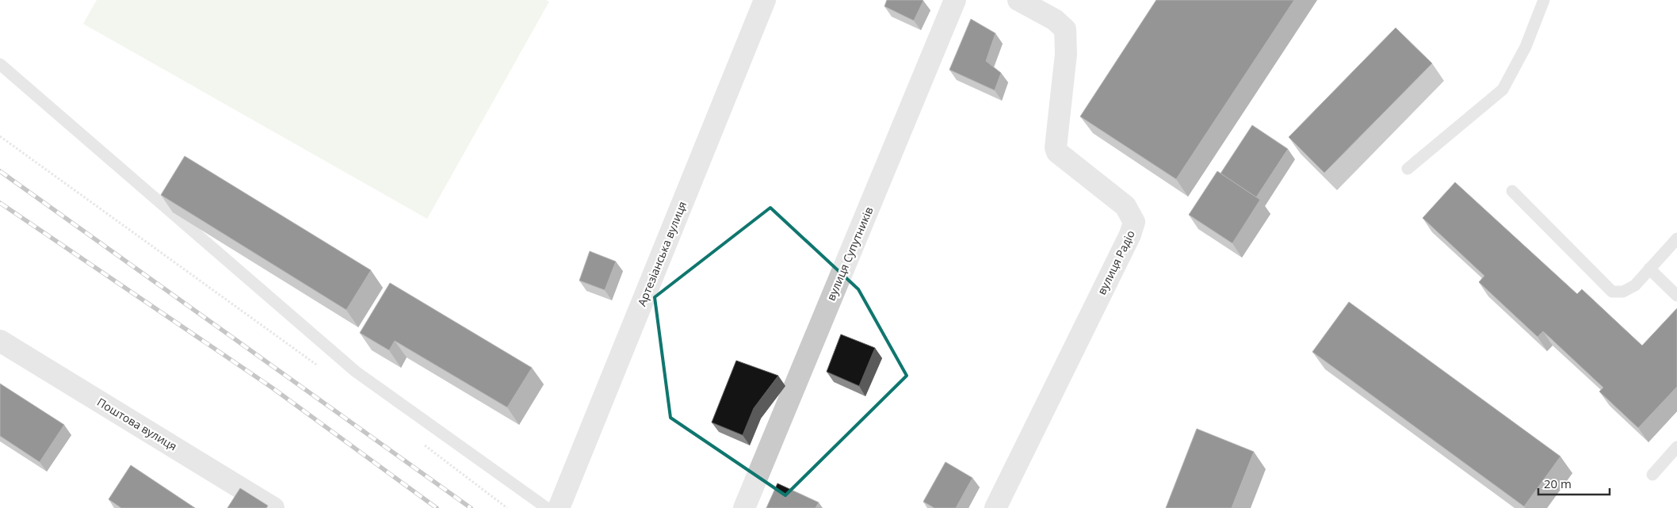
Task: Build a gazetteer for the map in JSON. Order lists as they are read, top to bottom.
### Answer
{
  "streets": {
    "street": [
      "Артезіанська вулиця",
      "вулиця Супутників",
      "вулиця Радіо",
      "Поштова вулиця"
    ]
  },
  "scale_bar": "20 m"
}
